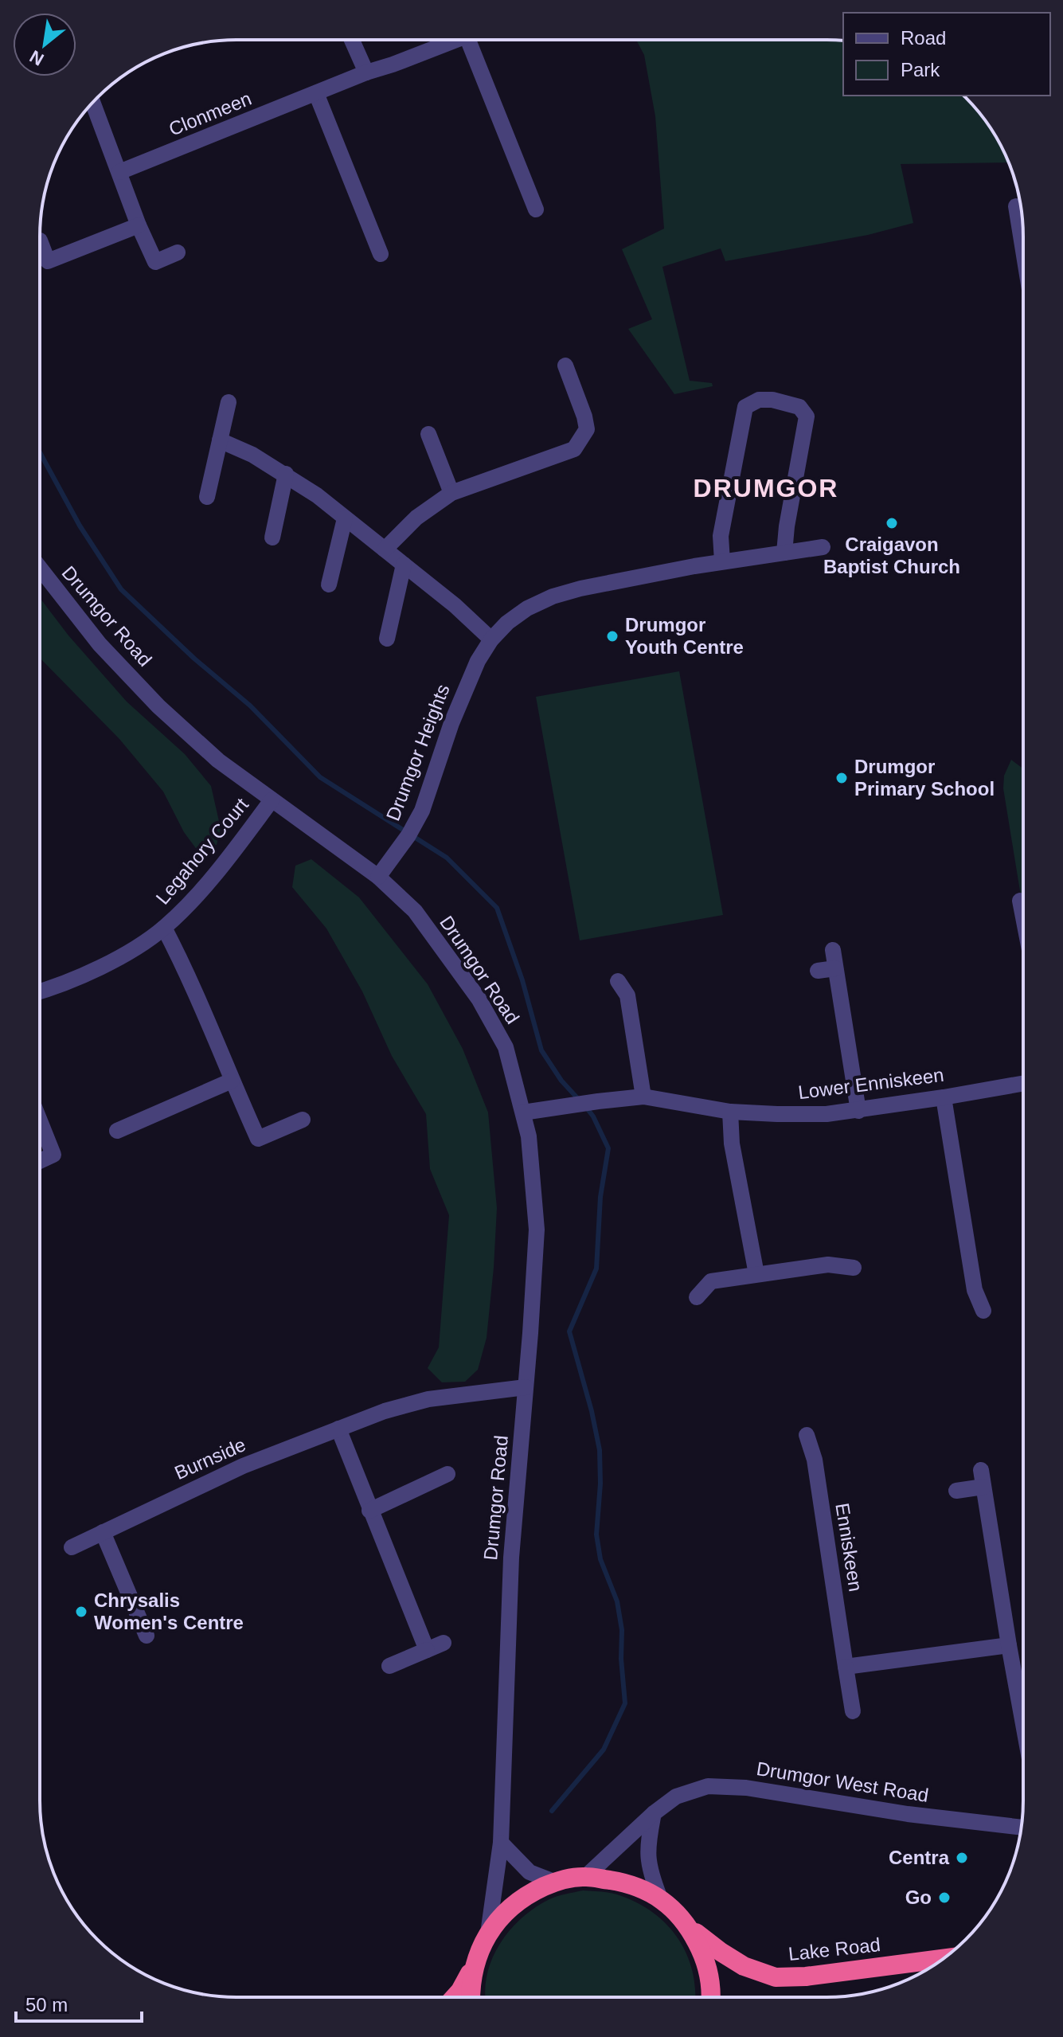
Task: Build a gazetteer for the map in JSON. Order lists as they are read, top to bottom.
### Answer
{
  "streets": {
    "highway": ["Lake Road"],
    "street": [
      "Clonmeen",
      "Drumgor Road",
      "Drumgor Heights",
      "Legahory Court",
      "Lower Enniskeen",
      "Burnside",
      "Enniskeen",
      "Drumgor West Road"
    ]
  },
  "crossings": [
    ["Drumgor Road", "Drumgor Heights"],
    ["Drumgor Road", "Legahory Court"],
    ["Drumgor Road", "Lower Enniskeen"],
    ["Drumgor Road", "Burnside"]
  ],
  "districts": ["DRUMGOR"],
  "places": [
    "Craigavon Baptist Church",
    "Drumgor Youth Centre",
    "Drumgor Primary School",
    "Chrysalis Women's Centre",
    "Centra",
    "Go"
  ],
  "legend": ["Road", "Park"],
  "scale_bar": "50 m",
  "north": "bottom left"
}
